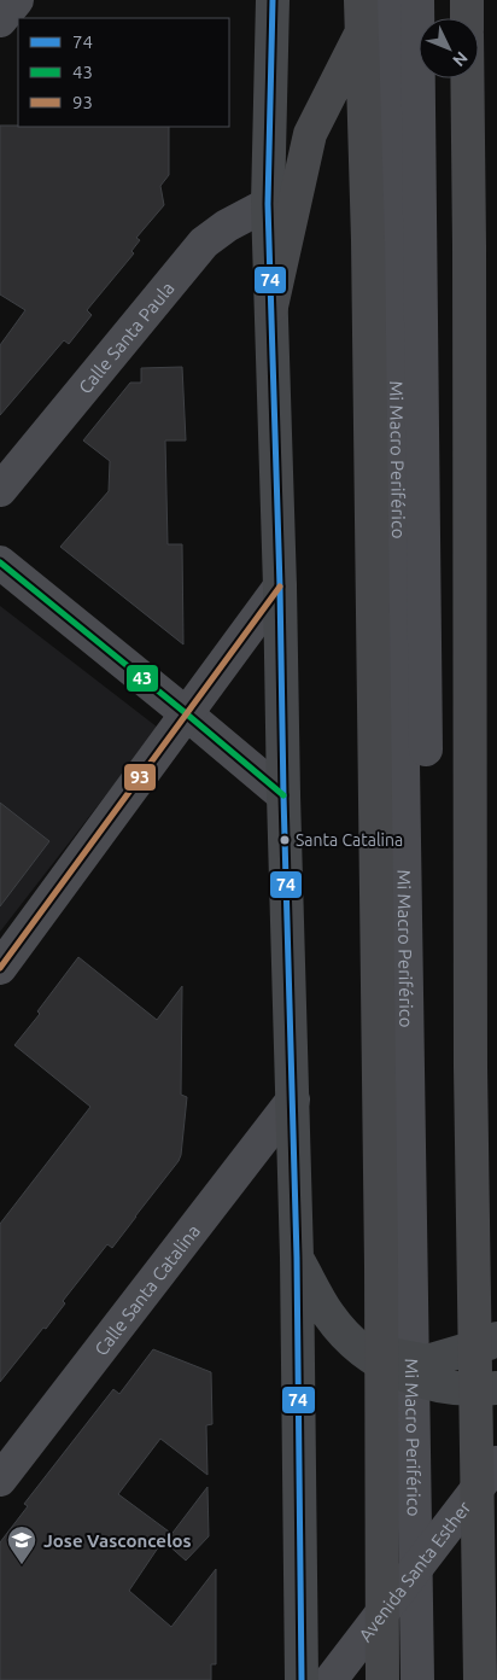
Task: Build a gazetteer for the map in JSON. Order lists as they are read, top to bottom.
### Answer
{
  "streets": {
    "street": [
      "Calle Santa Paula",
      "Mi Macro Periférico",
      "Calle Santa Catalina",
      "Avenida Santa Esther"
    ]
  },
  "places": {
    "other": ["Santa Catalina"],
    "school or university": ["Jose Vasconcelos"]
  },
  "lines": ["transit line 74", "transit line 43", "transit line 93"],
  "legend": ["74", "43", "93"],
  "north": "bottom right"
}
